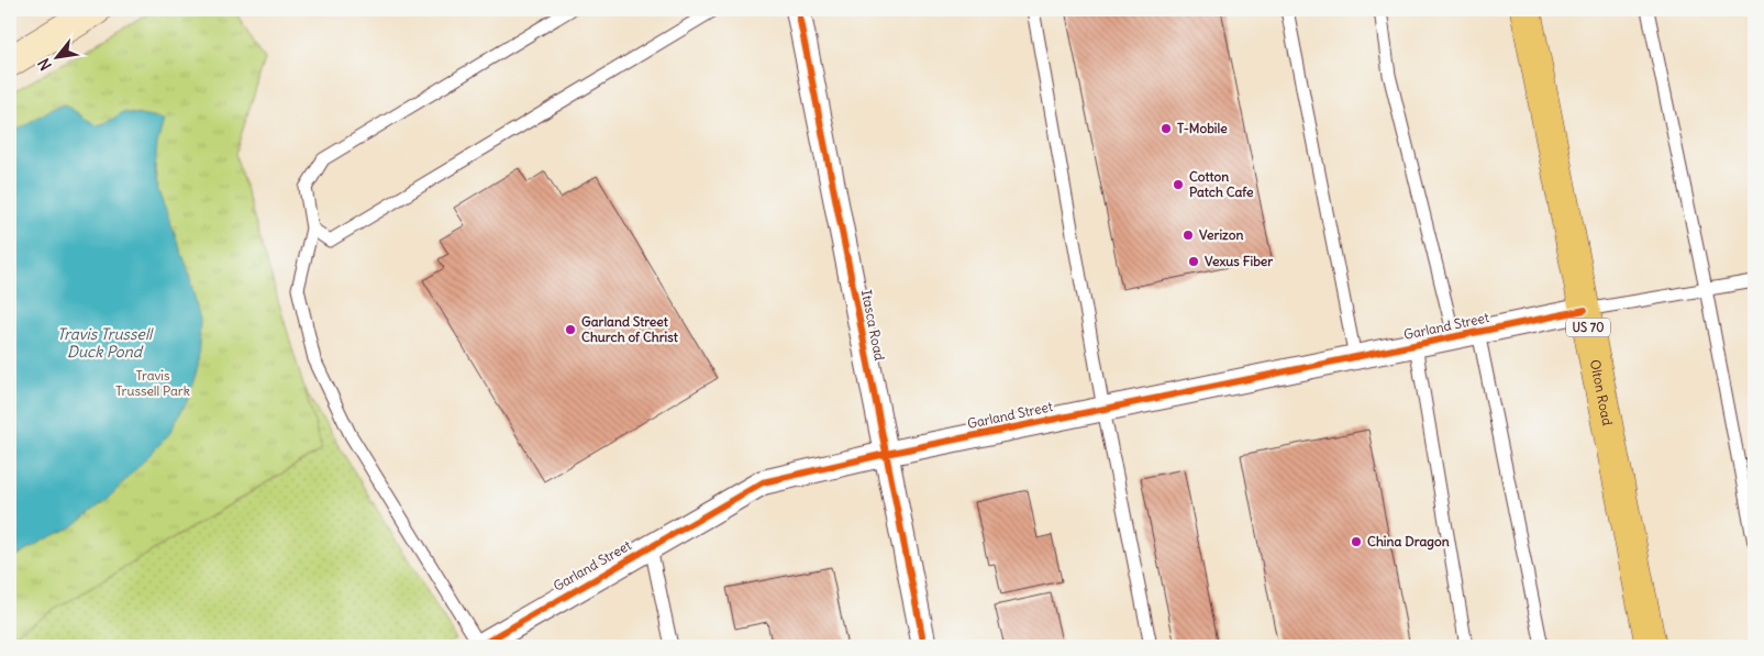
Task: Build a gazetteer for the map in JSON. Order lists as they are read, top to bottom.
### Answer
{
  "streets": {
    "main road": ["US 70", "Olton Road"],
    "street": ["Itasca Road", "Garland Street"]
  },
  "crossings": [
    ["Itasca Road", "Garland Street"],
    ["Garland Street", "Olton Road"]
  ],
  "water": ["Travis Trussell Duck Pond"],
  "parks": ["Travis Trussell Park"],
  "places": [
    "T-Mobile",
    "Cotton Patch Cafe",
    "Verizon",
    "Vexus Fiber",
    "Garland Street Church of Christ",
    "China Dragon"
  ],
  "north": "bottom left"
}
